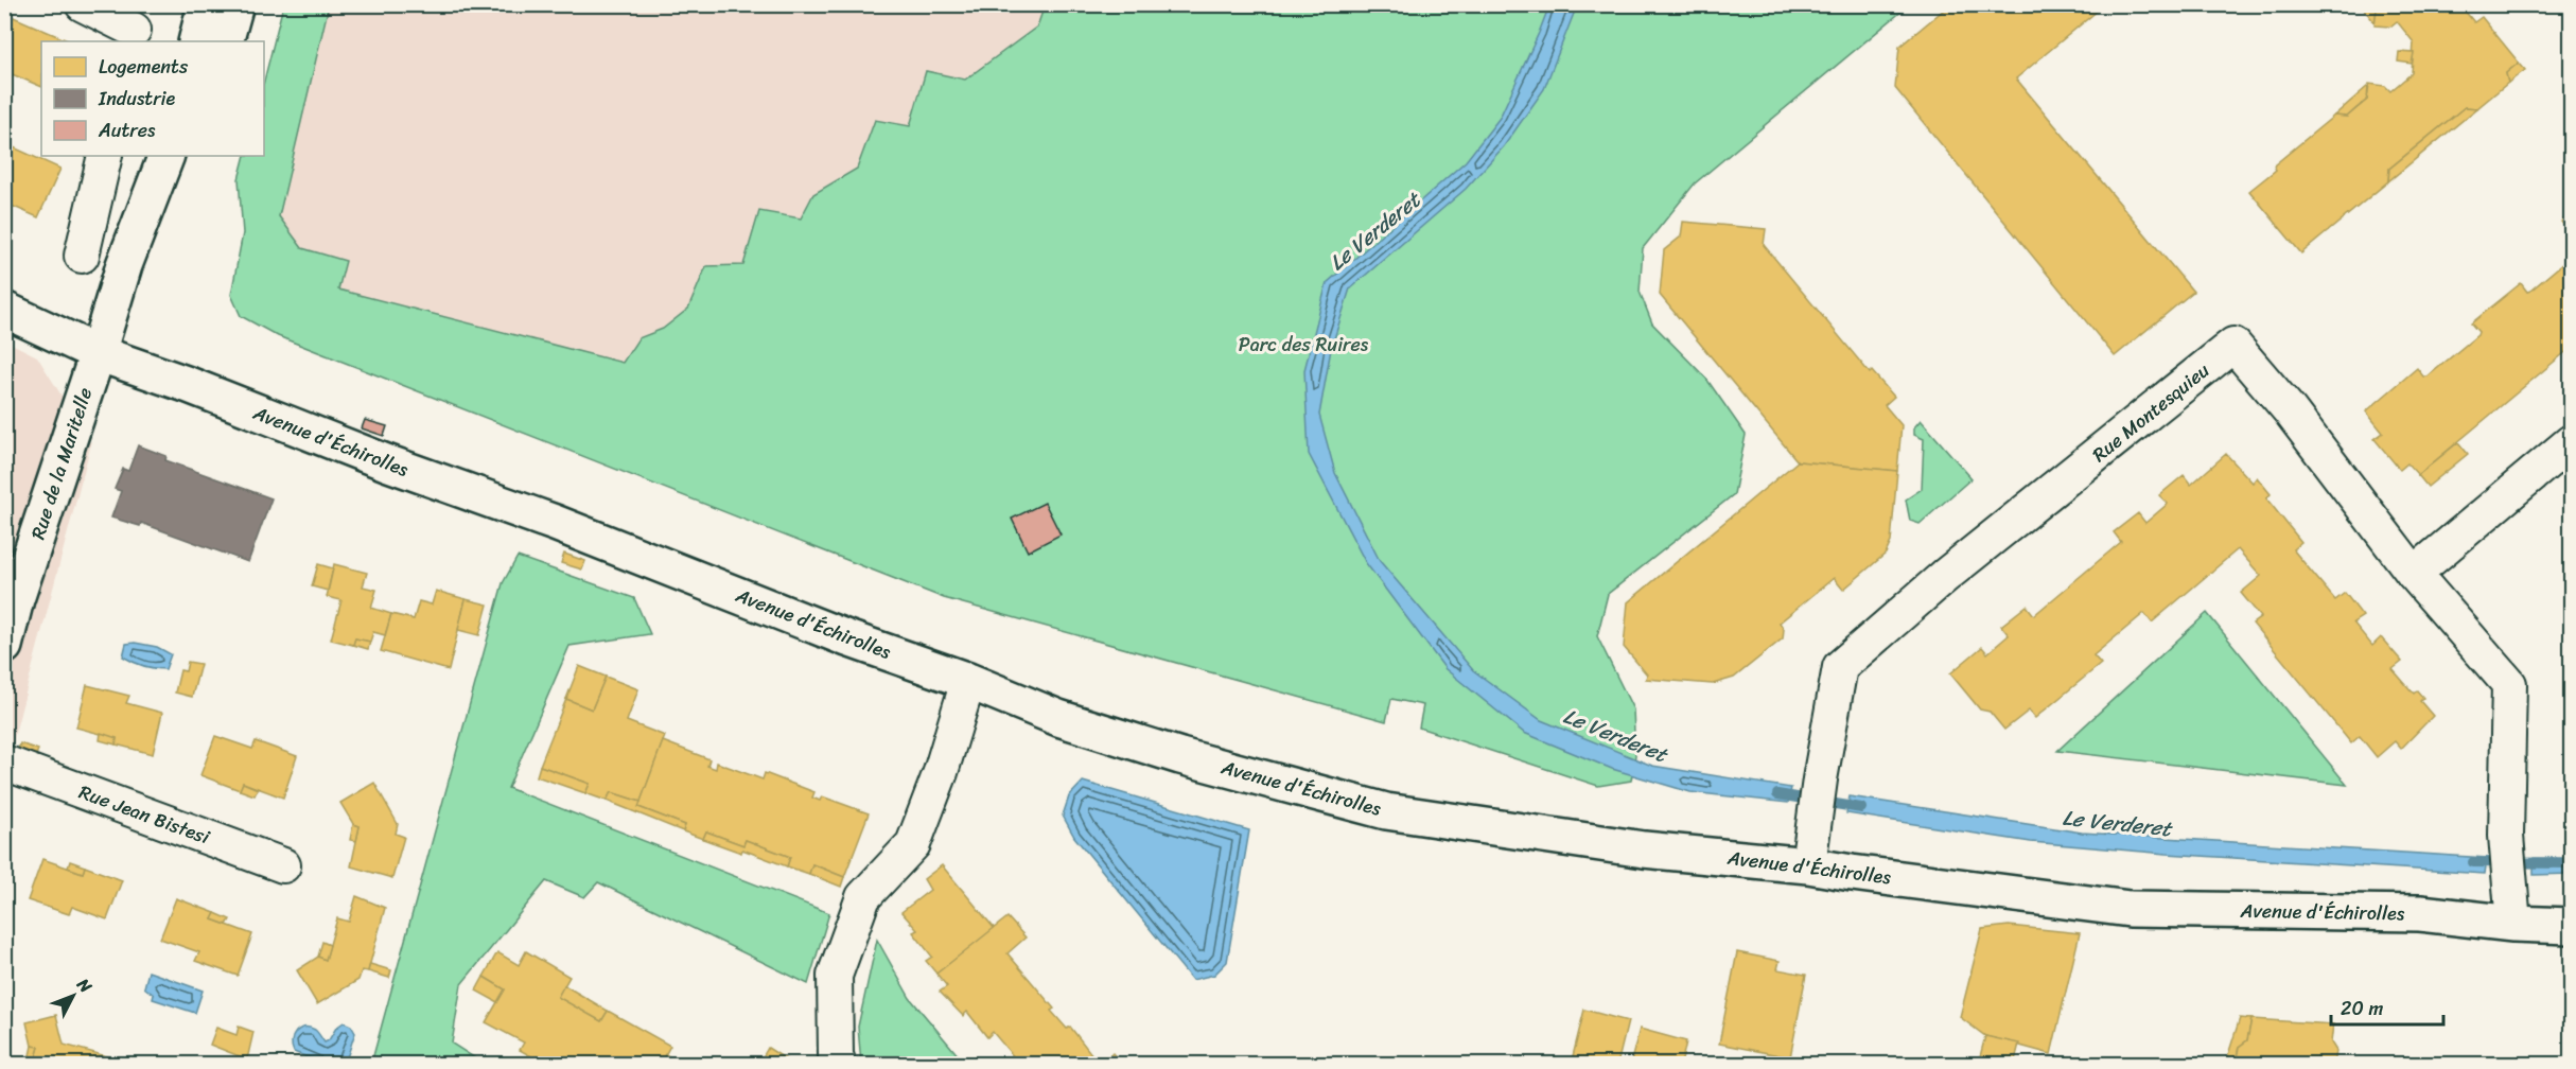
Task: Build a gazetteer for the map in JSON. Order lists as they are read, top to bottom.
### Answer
{
  "streets": {
    "street": [
      "Rue Montesquieu",
      "Avenue d'Échirolles",
      "Rue de la Maritelle",
      "Rue Jean Bistesi"
    ]
  },
  "crossings": [
    ["Rue Montesquieu", "Avenue d'Échirolles"],
    ["Avenue d'Échirolles", "Rue de la Maritelle"]
  ],
  "water": ["Le Verderet"],
  "parks": ["Parc des Ruires"],
  "legend": ["Logements", "Industrie", "Autres"],
  "scale_bar": "20 m",
  "north": "top right"
}
